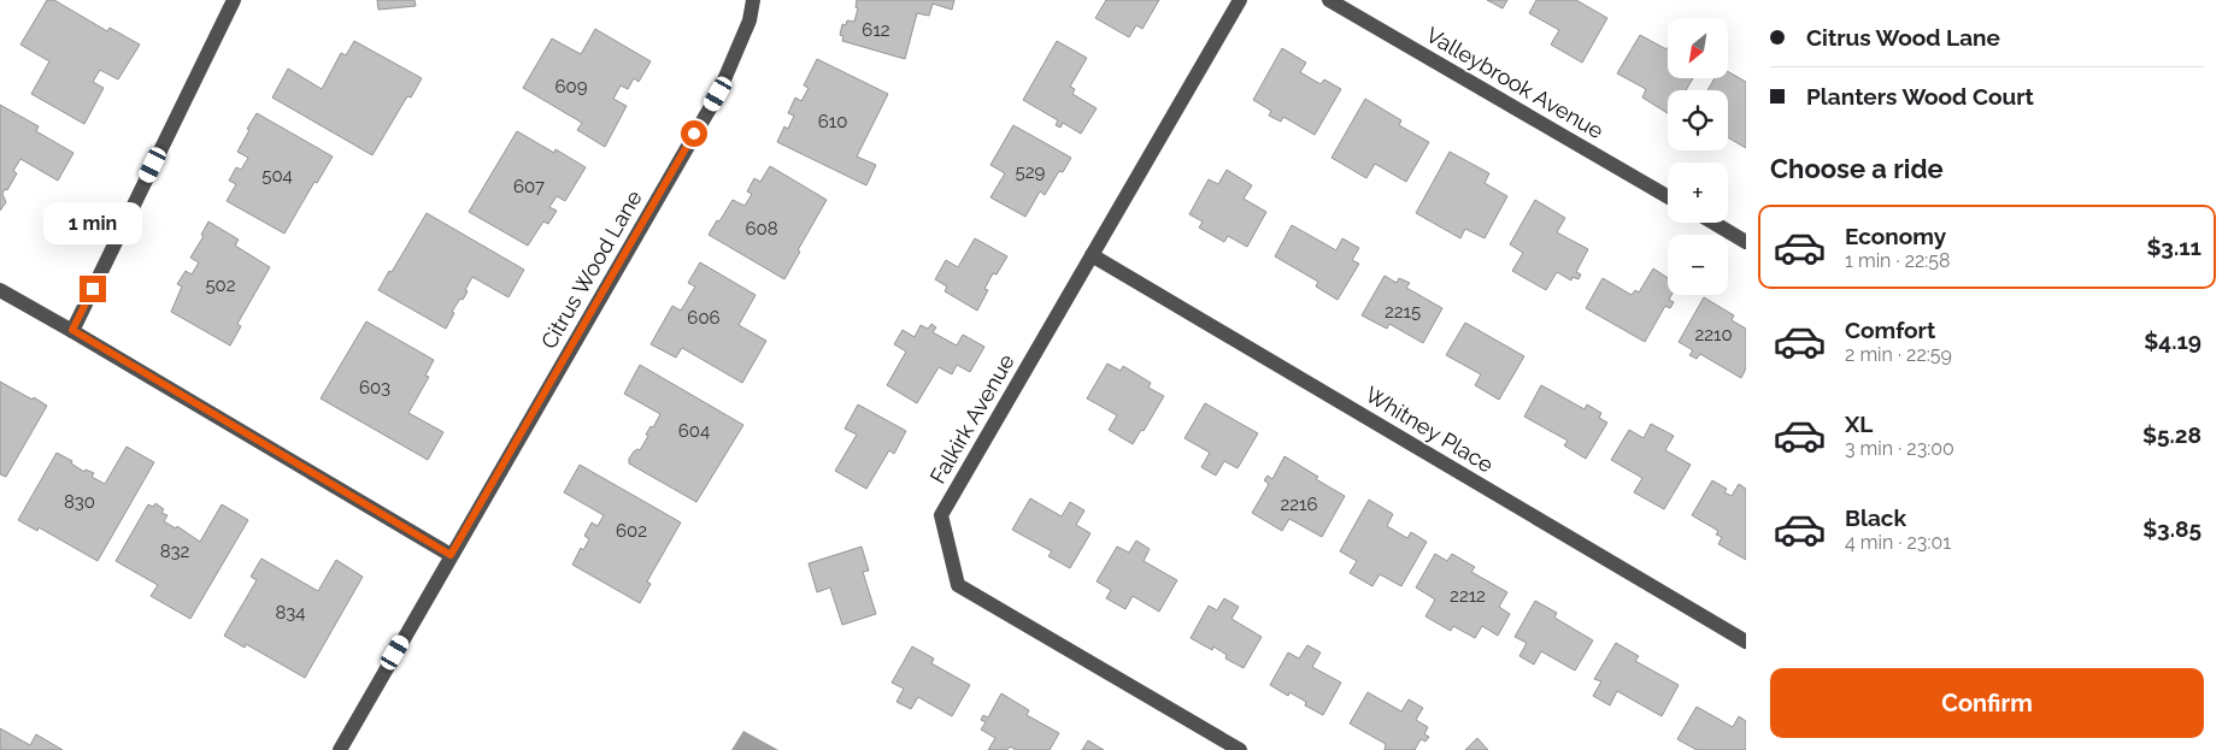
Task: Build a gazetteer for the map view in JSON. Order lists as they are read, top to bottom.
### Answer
{
  "streets": {
    "street": [
      "Valleybrook Avenue",
      "Citrus Wood Lane",
      "Falkirk Avenue",
      "Whitney Place"
    ]
  },
  "crossings": [
    ["Falkirk Avenue", "Whitney Place"]
  ],
  "house_numbers": [
    "612",
    "609",
    "610",
    "529",
    "504",
    "607",
    "608",
    "502",
    "2215",
    "606",
    "2210",
    "603",
    "604",
    "830",
    "2216",
    "602",
    "832",
    "2212",
    "834"
  ],
  "north": "bottom left",
  "page": {
    "banner": ["Citrus Wood Lane", "Planters Wood Court"],
    "map_buttons": ["+", "−"],
    "heading": "Choose a ride",
    "bubble": "1 min",
    "list": [
      {
        "name": "Economy",
        "note": "1 min · 22:58",
        "value": "$3.11"
      },
      {
        "name": "Comfort",
        "note": "2 min · 22:59",
        "value": "$4.19"
      },
      {
        "name": "XL",
        "note": "3 min · 23:00",
        "value": "$5.28"
      },
      {
        "name": "Black",
        "note": "4 min · 23:01",
        "value": "$3.85"
      }
    ],
    "buttons": "Confirm"
  }
}
